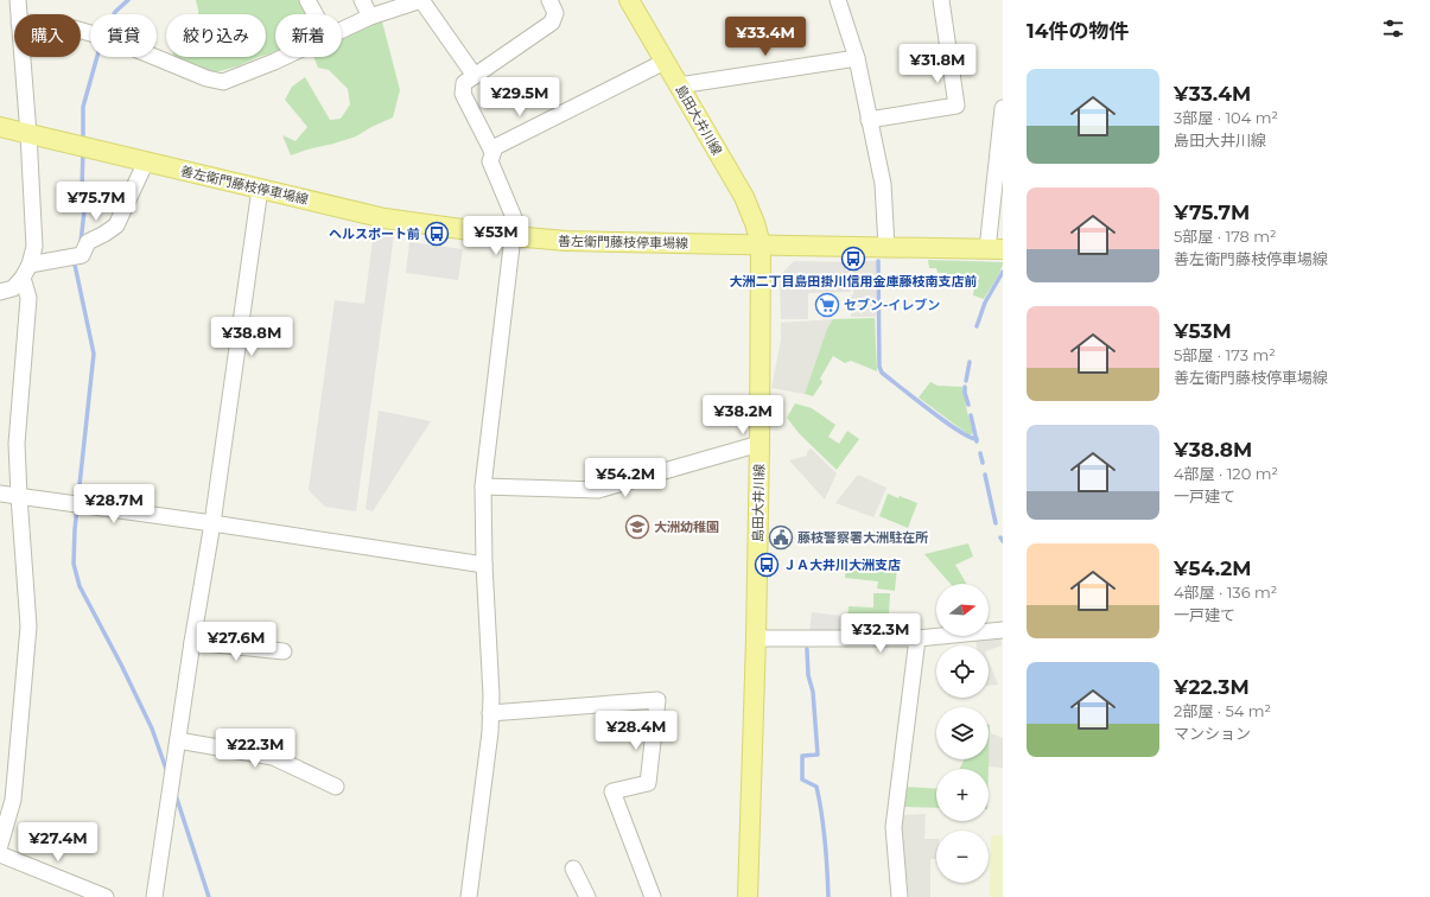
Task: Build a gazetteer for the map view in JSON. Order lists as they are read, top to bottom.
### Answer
{
  "streets": {
    "main road": ["島田大井川線", "善左衛門藤枝停車場線"]
  },
  "crossings": [
    ["島田大井川線", "善左衛門藤枝停車場線"]
  ],
  "places": {
    "bus stop": ["ヘルスポート前", "大洲二丁目島田掛川信用金庫藤枝南支店前", "ＪＡ大井川大洲支店"],
    "supermarket": ["セブン-イレブン"],
    "school or university": ["大洲幼稚園"],
    "public building": ["藤枝警察署大洲駐在所"]
  },
  "north": "right",
  "page": {
    "heading": "14件の物件",
    "chip": [
      "購入",
      "賃貸",
      "絞り込み",
      "新着"
    ],
    "price": [
      "¥33.4M",
      "¥31.8M",
      "¥29.5M",
      "¥75.7M",
      "¥53M",
      "¥38.8M",
      "¥38.2M",
      "¥54.2M",
      "¥28.7M",
      "¥32.3M",
      "¥27.6M",
      "¥28.4M",
      "¥22.3M",
      "¥27.4M"
    ],
    "list": [
      {
        "name": "¥33.4M",
        "note": "3部屋 · 104 m² · 島田大井川線"
      },
      {
        "name": "¥75.7M",
        "note": "5部屋 · 178 m² · 善左衛門藤枝停車場線"
      },
      {
        "name": "¥53M",
        "note": "5部屋 · 173 m² · 善左衛門藤枝停車場線"
      },
      {
        "name": "¥38.8M",
        "note": "4部屋 · 120 m² · 一戸建て"
      },
      {
        "name": "¥54.2M",
        "note": "4部屋 · 136 m² · 一戸建て"
      },
      {
        "name": "¥22.3M",
        "note": "2部屋 · 54 m² · マンション"
      }
    ],
    "map_buttons": ["+", "−"]
  }
}
